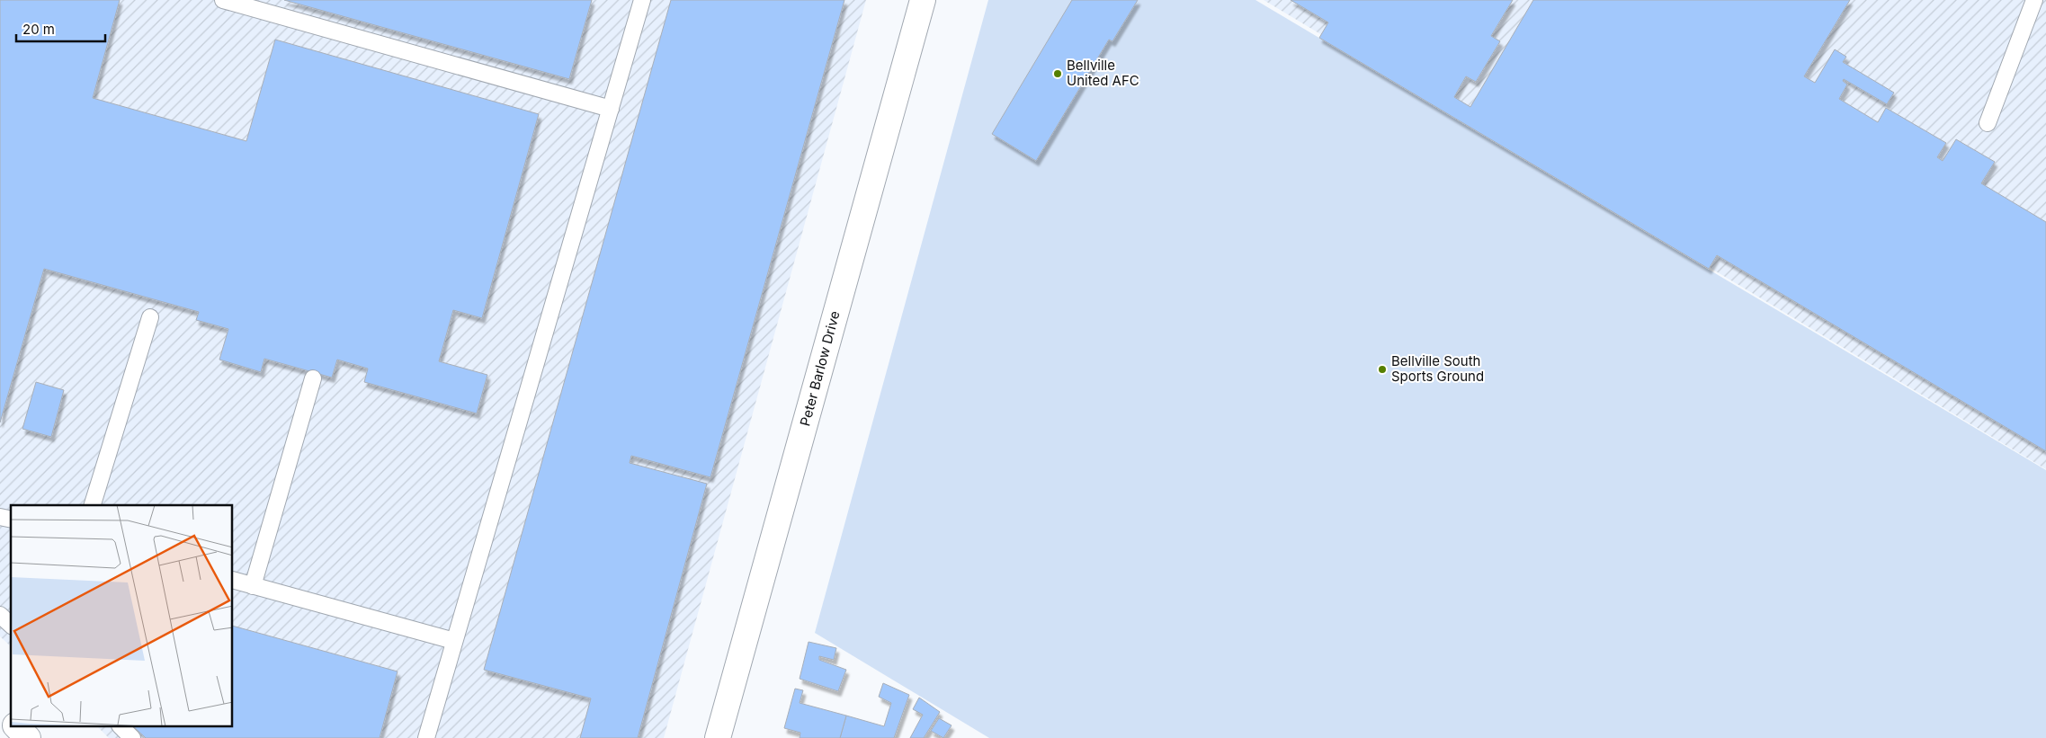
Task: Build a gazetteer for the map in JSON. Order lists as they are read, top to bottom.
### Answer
{
  "streets": {
    "street": ["Peter Barlow Drive"]
  },
  "places": ["Bellville United AFC", "Bellville South Sports Ground"],
  "scale_bar": "20 m"
}
